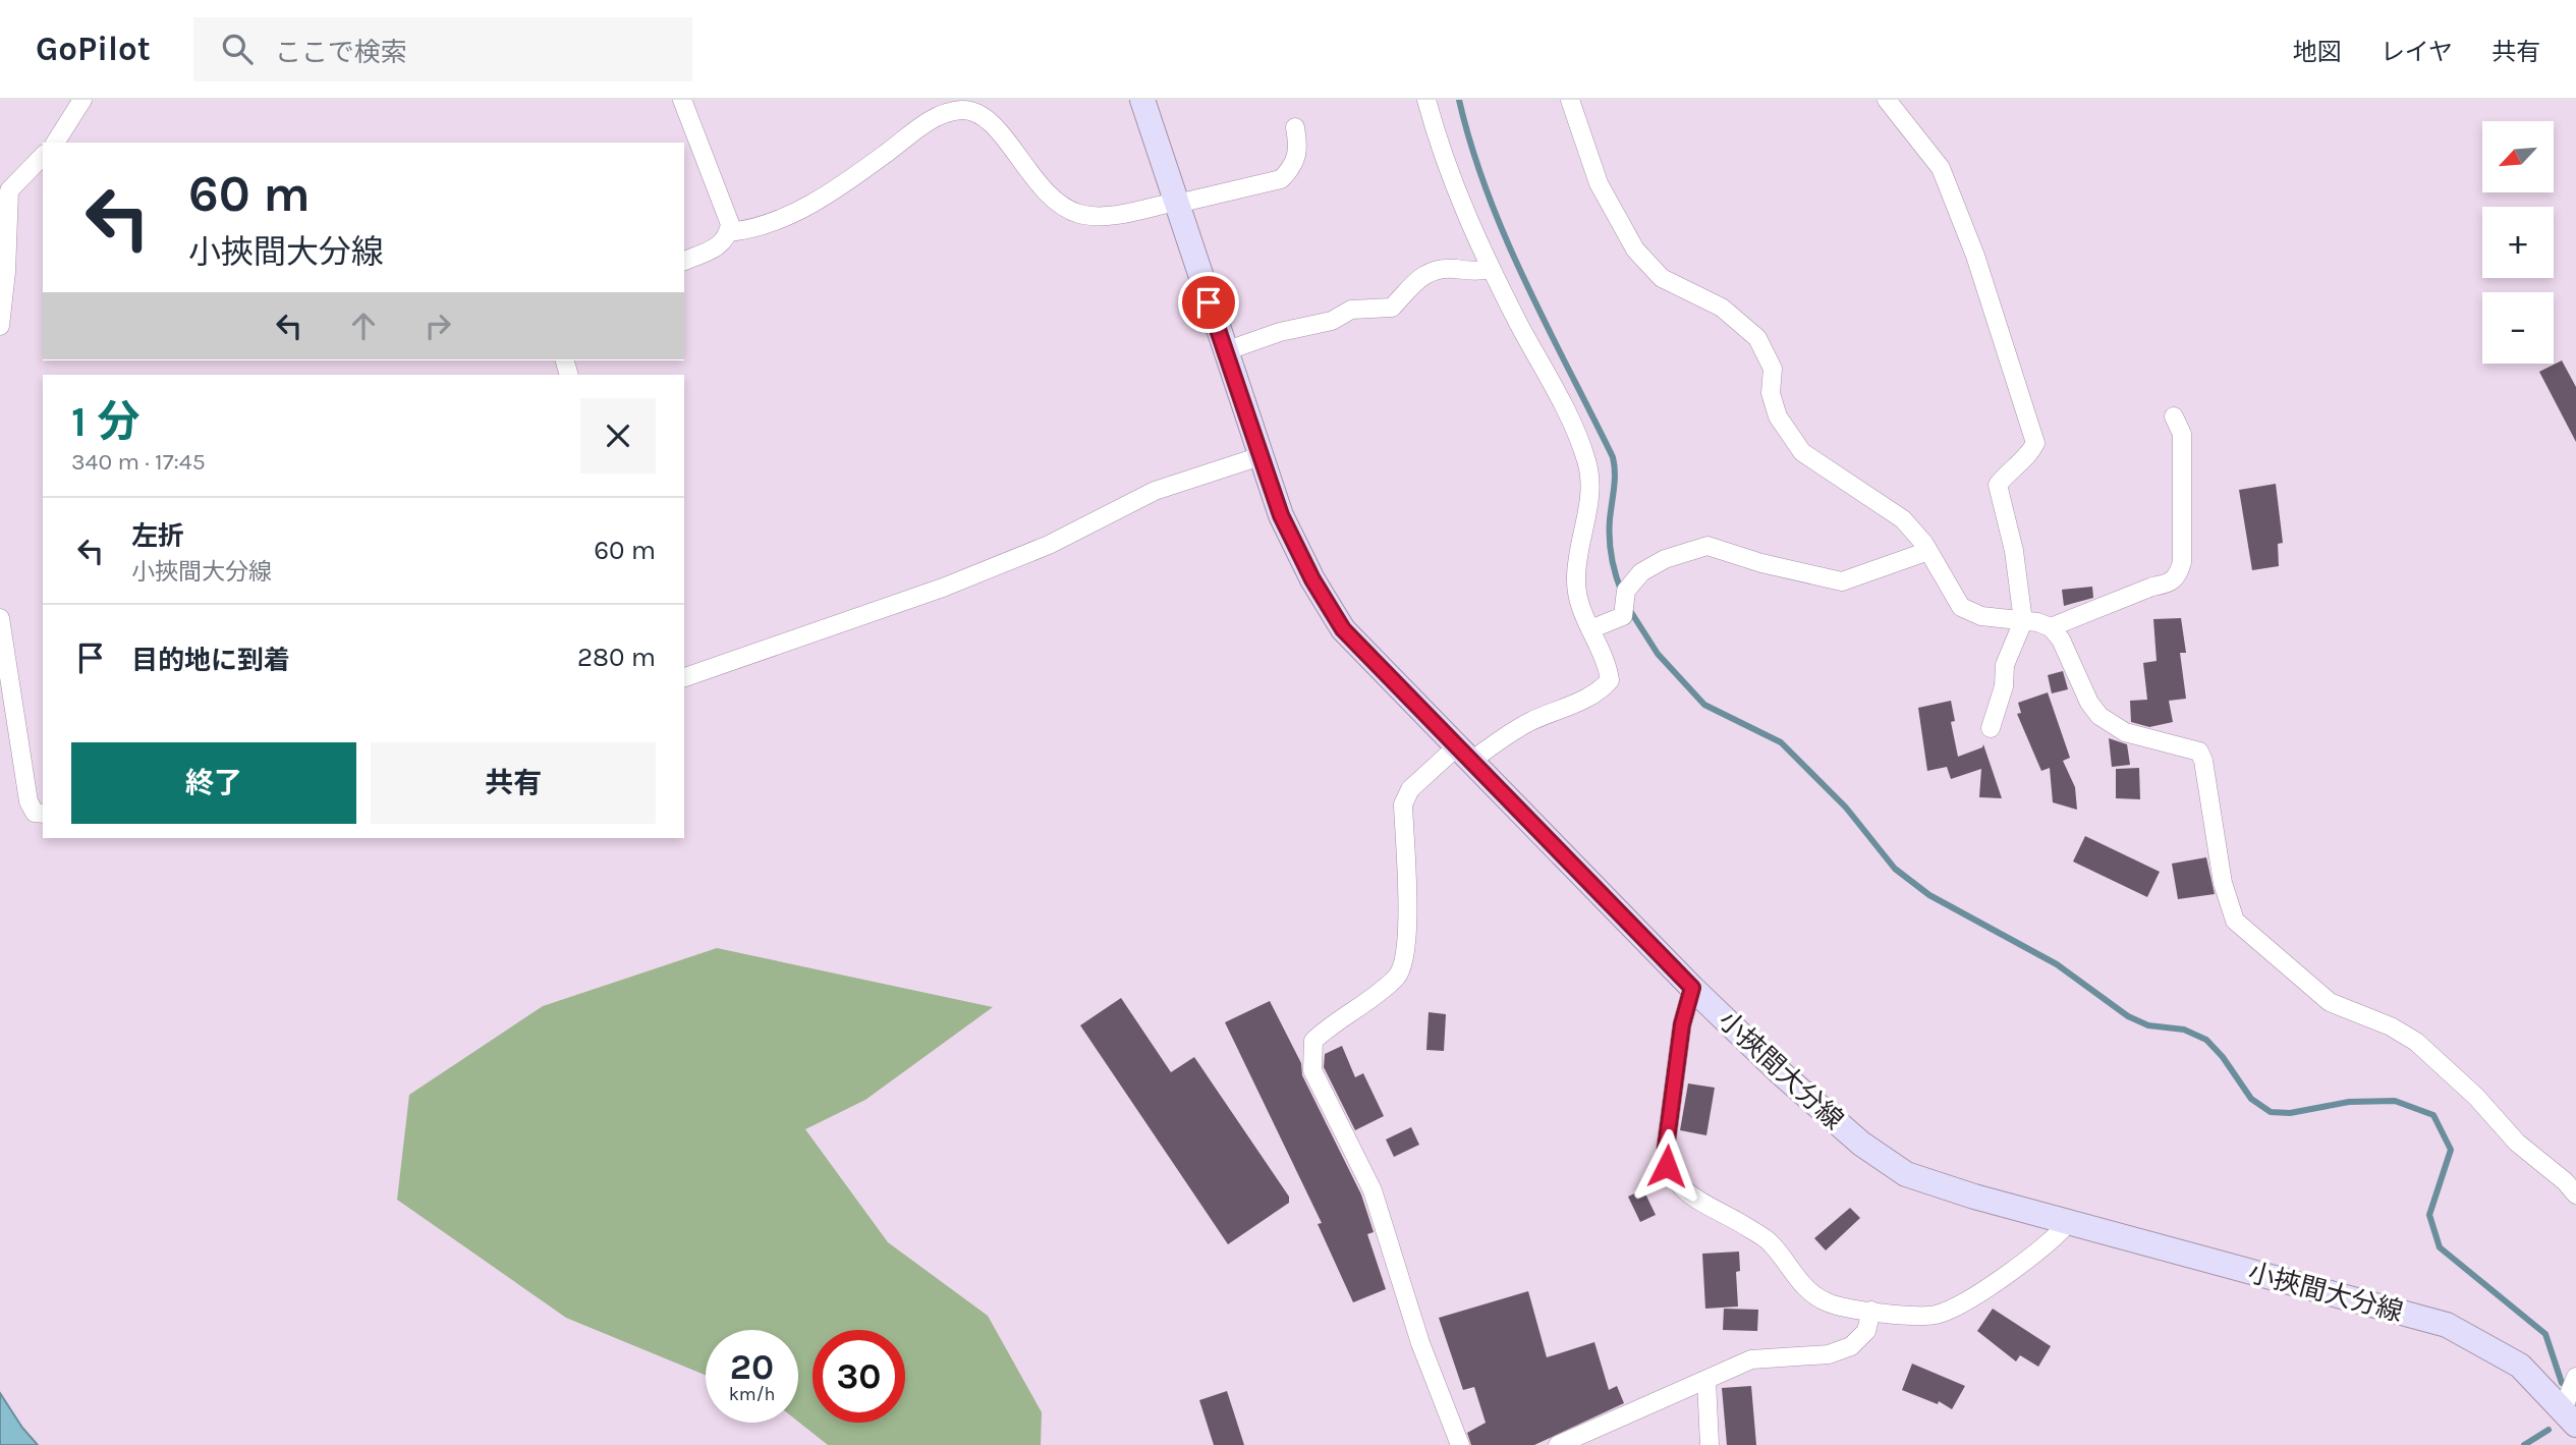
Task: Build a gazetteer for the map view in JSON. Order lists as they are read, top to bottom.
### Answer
{
  "streets": {
    "main road": ["小挾間大分線"]
  },
  "north": "bottom left",
  "page": {
    "header": "GoPilot",
    "search": "ここで検索",
    "nav": ["地図", "レイヤ", "共有"],
    "map_buttons": ["+", "−"],
    "turn": ["60 m", "小挾間大分線"],
    "heading": ["1 分", "340 m · 17:45"],
    "list": [
      {
        "name": "左折",
        "note": "小挾間大分線",
        "value": "60 m"
      },
      {
        "name": "目的地に到着",
        "value": "280 m"
      }
    ],
    "buttons": ["終了", "共有"],
    "speed": "20 km/h",
    "limit": "30"
  }
}
